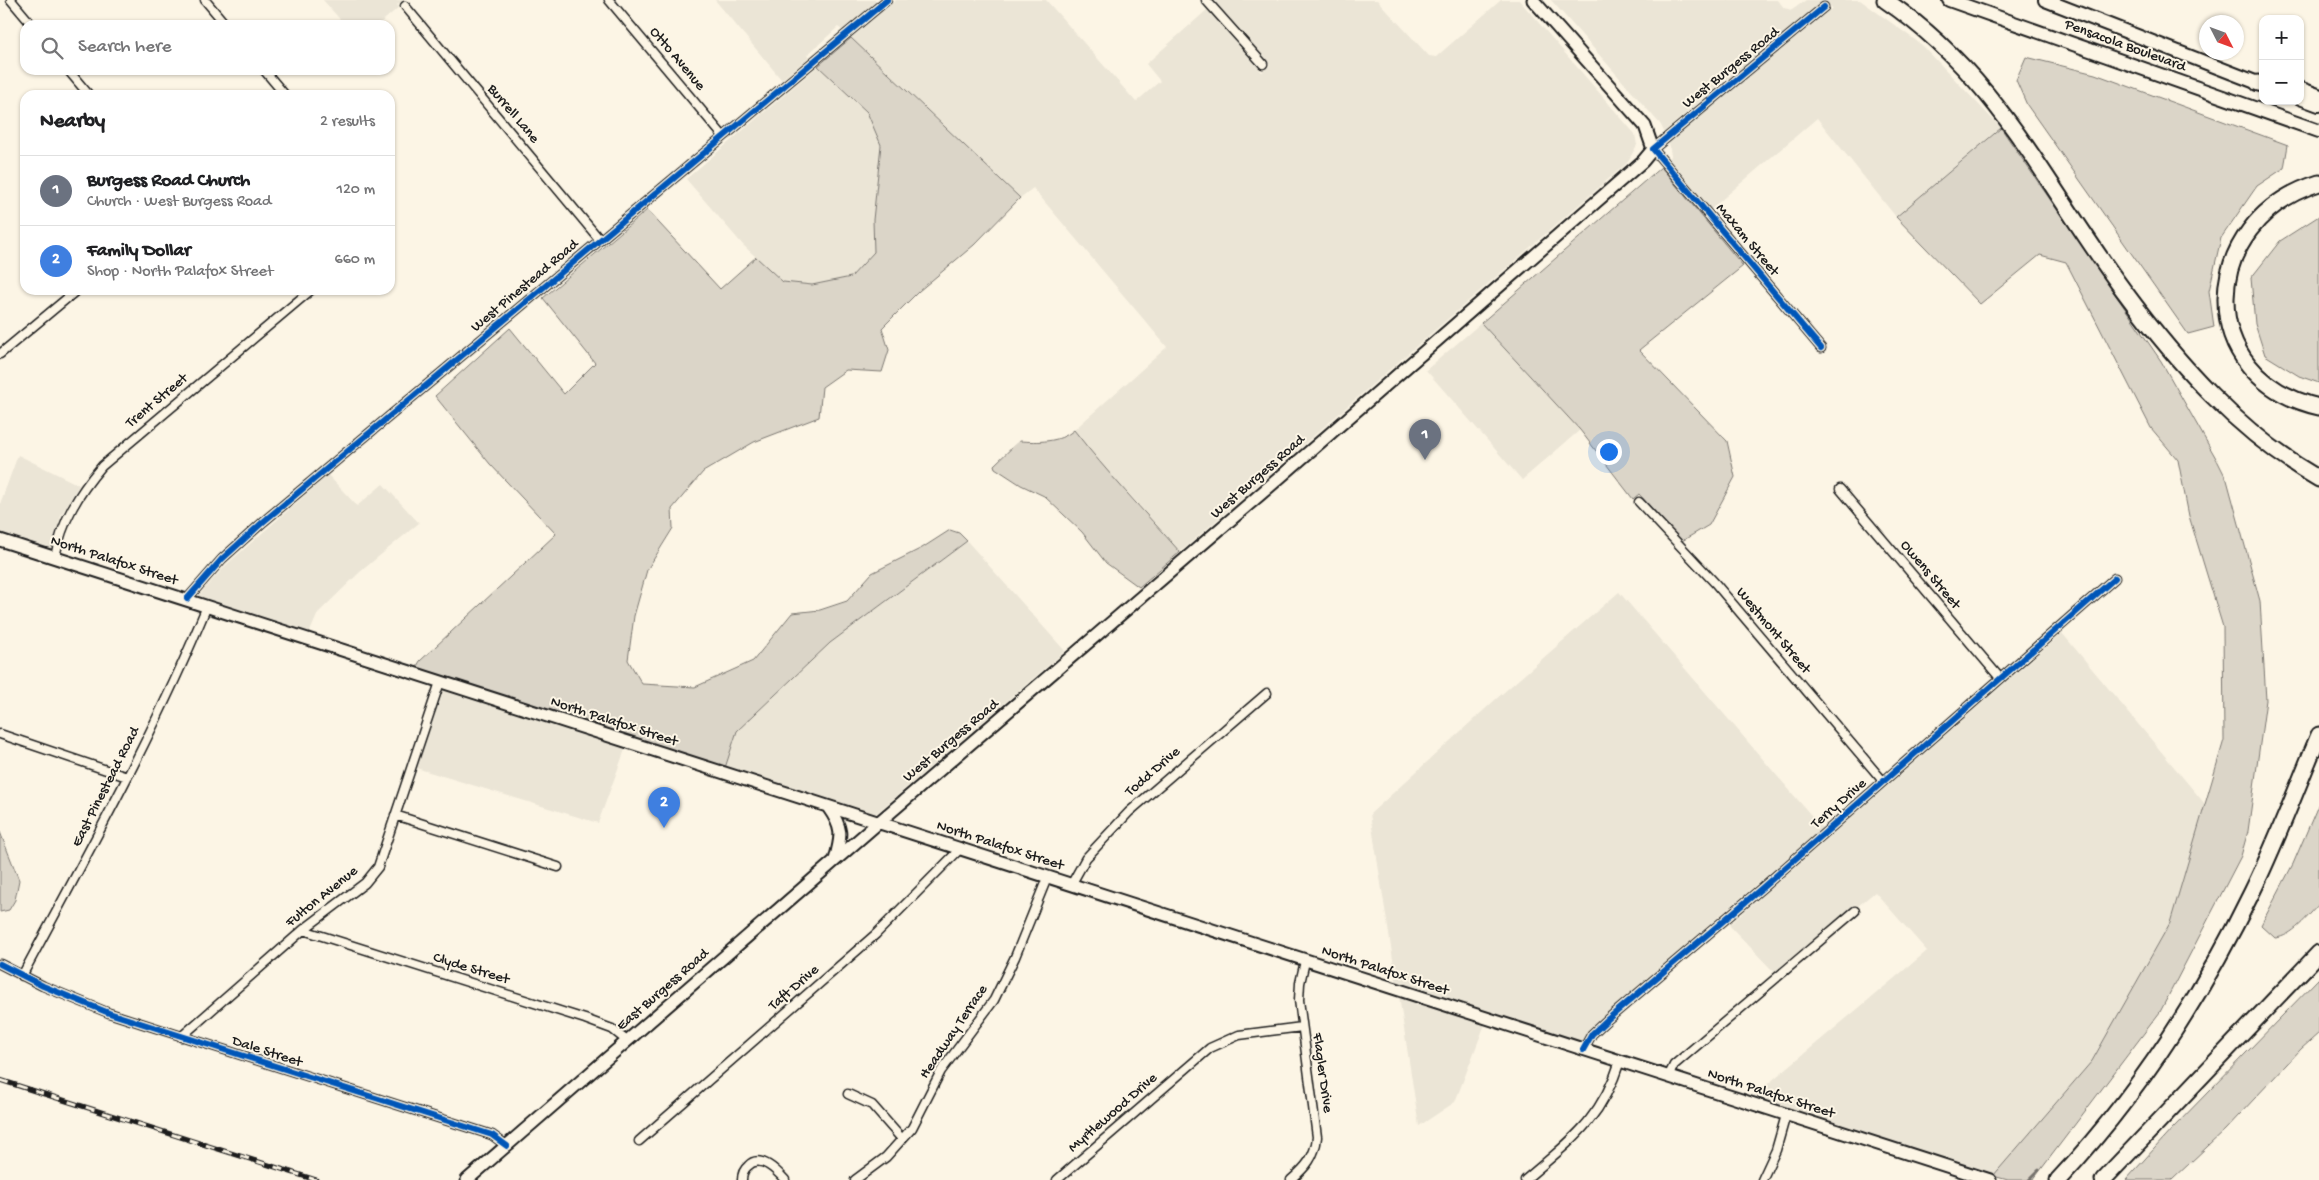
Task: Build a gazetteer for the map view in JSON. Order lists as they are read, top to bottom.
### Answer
{
  "streets": {
    "main road": [
      "Pensacola Boulevard",
      "West Burgess Road",
      "North Palafox Street",
      "East Burgess Road"
    ],
    "street": [
      "Otto Avenue",
      "Burrell Lane",
      "Maxam Street",
      "West Pinestead Road",
      "Trent Street",
      "Owens Street",
      "Westmont Street",
      "Todd Drive",
      "East Pinestead Road",
      "Terry Drive",
      "Fulton Avenue",
      "Clyde Street",
      "Taft Drive",
      "Headway Terrace",
      "Dale Street",
      "Flagler Drive",
      "Myrtlewood Drive"
    ]
  },
  "crossings": [
    ["Otto Avenue", "West Pinestead Road"],
    ["West Burgess Road", "Maxam Street"],
    ["West Burgess Road", "North Palafox Street"],
    ["West Burgess Road", "East Burgess Road"],
    ["Burrell Lane", "West Pinestead Road"],
    ["West Pinestead Road", "North Palafox Street"],
    ["Trent Street", "North Palafox Street"],
    ["North Palafox Street", "Todd Drive"],
    ["North Palafox Street", "East Pinestead Road"],
    ["North Palafox Street", "Terry Drive"],
    ["North Palafox Street", "Fulton Avenue"],
    ["North Palafox Street", "Taft Drive"],
    ["North Palafox Street", "East Burgess Road"],
    ["North Palafox Street", "Headway Terrace"],
    ["North Palafox Street", "Flagler Drive"],
    ["Owens Street", "Terry Drive"],
    ["Westmont Street", "Terry Drive"],
    ["East Pinestead Road", "Dale Street"],
    ["Fulton Avenue", "Clyde Street"],
    ["Fulton Avenue", "Dale Street"],
    ["Clyde Street", "East Burgess Road"],
    ["East Burgess Road", "Dale Street"],
    ["Flagler Drive", "Myrtlewood Drive"]
  ],
  "north": "bottom right",
  "page": {
    "map_buttons": ["+", "−"],
    "search": "Search here",
    "heading": ["Nearby", "2 results"],
    "list": [
      {
        "mark": "1",
        "name": "Burgess Road Church",
        "note": "Church · West Burgess Road",
        "value": "120 m"
      },
      {
        "mark": "2",
        "name": "Family Dollar",
        "note": "Shop · North Palafox Street",
        "value": "660 m"
      }
    ],
    "pins": ["1", "2"]
  }
}
